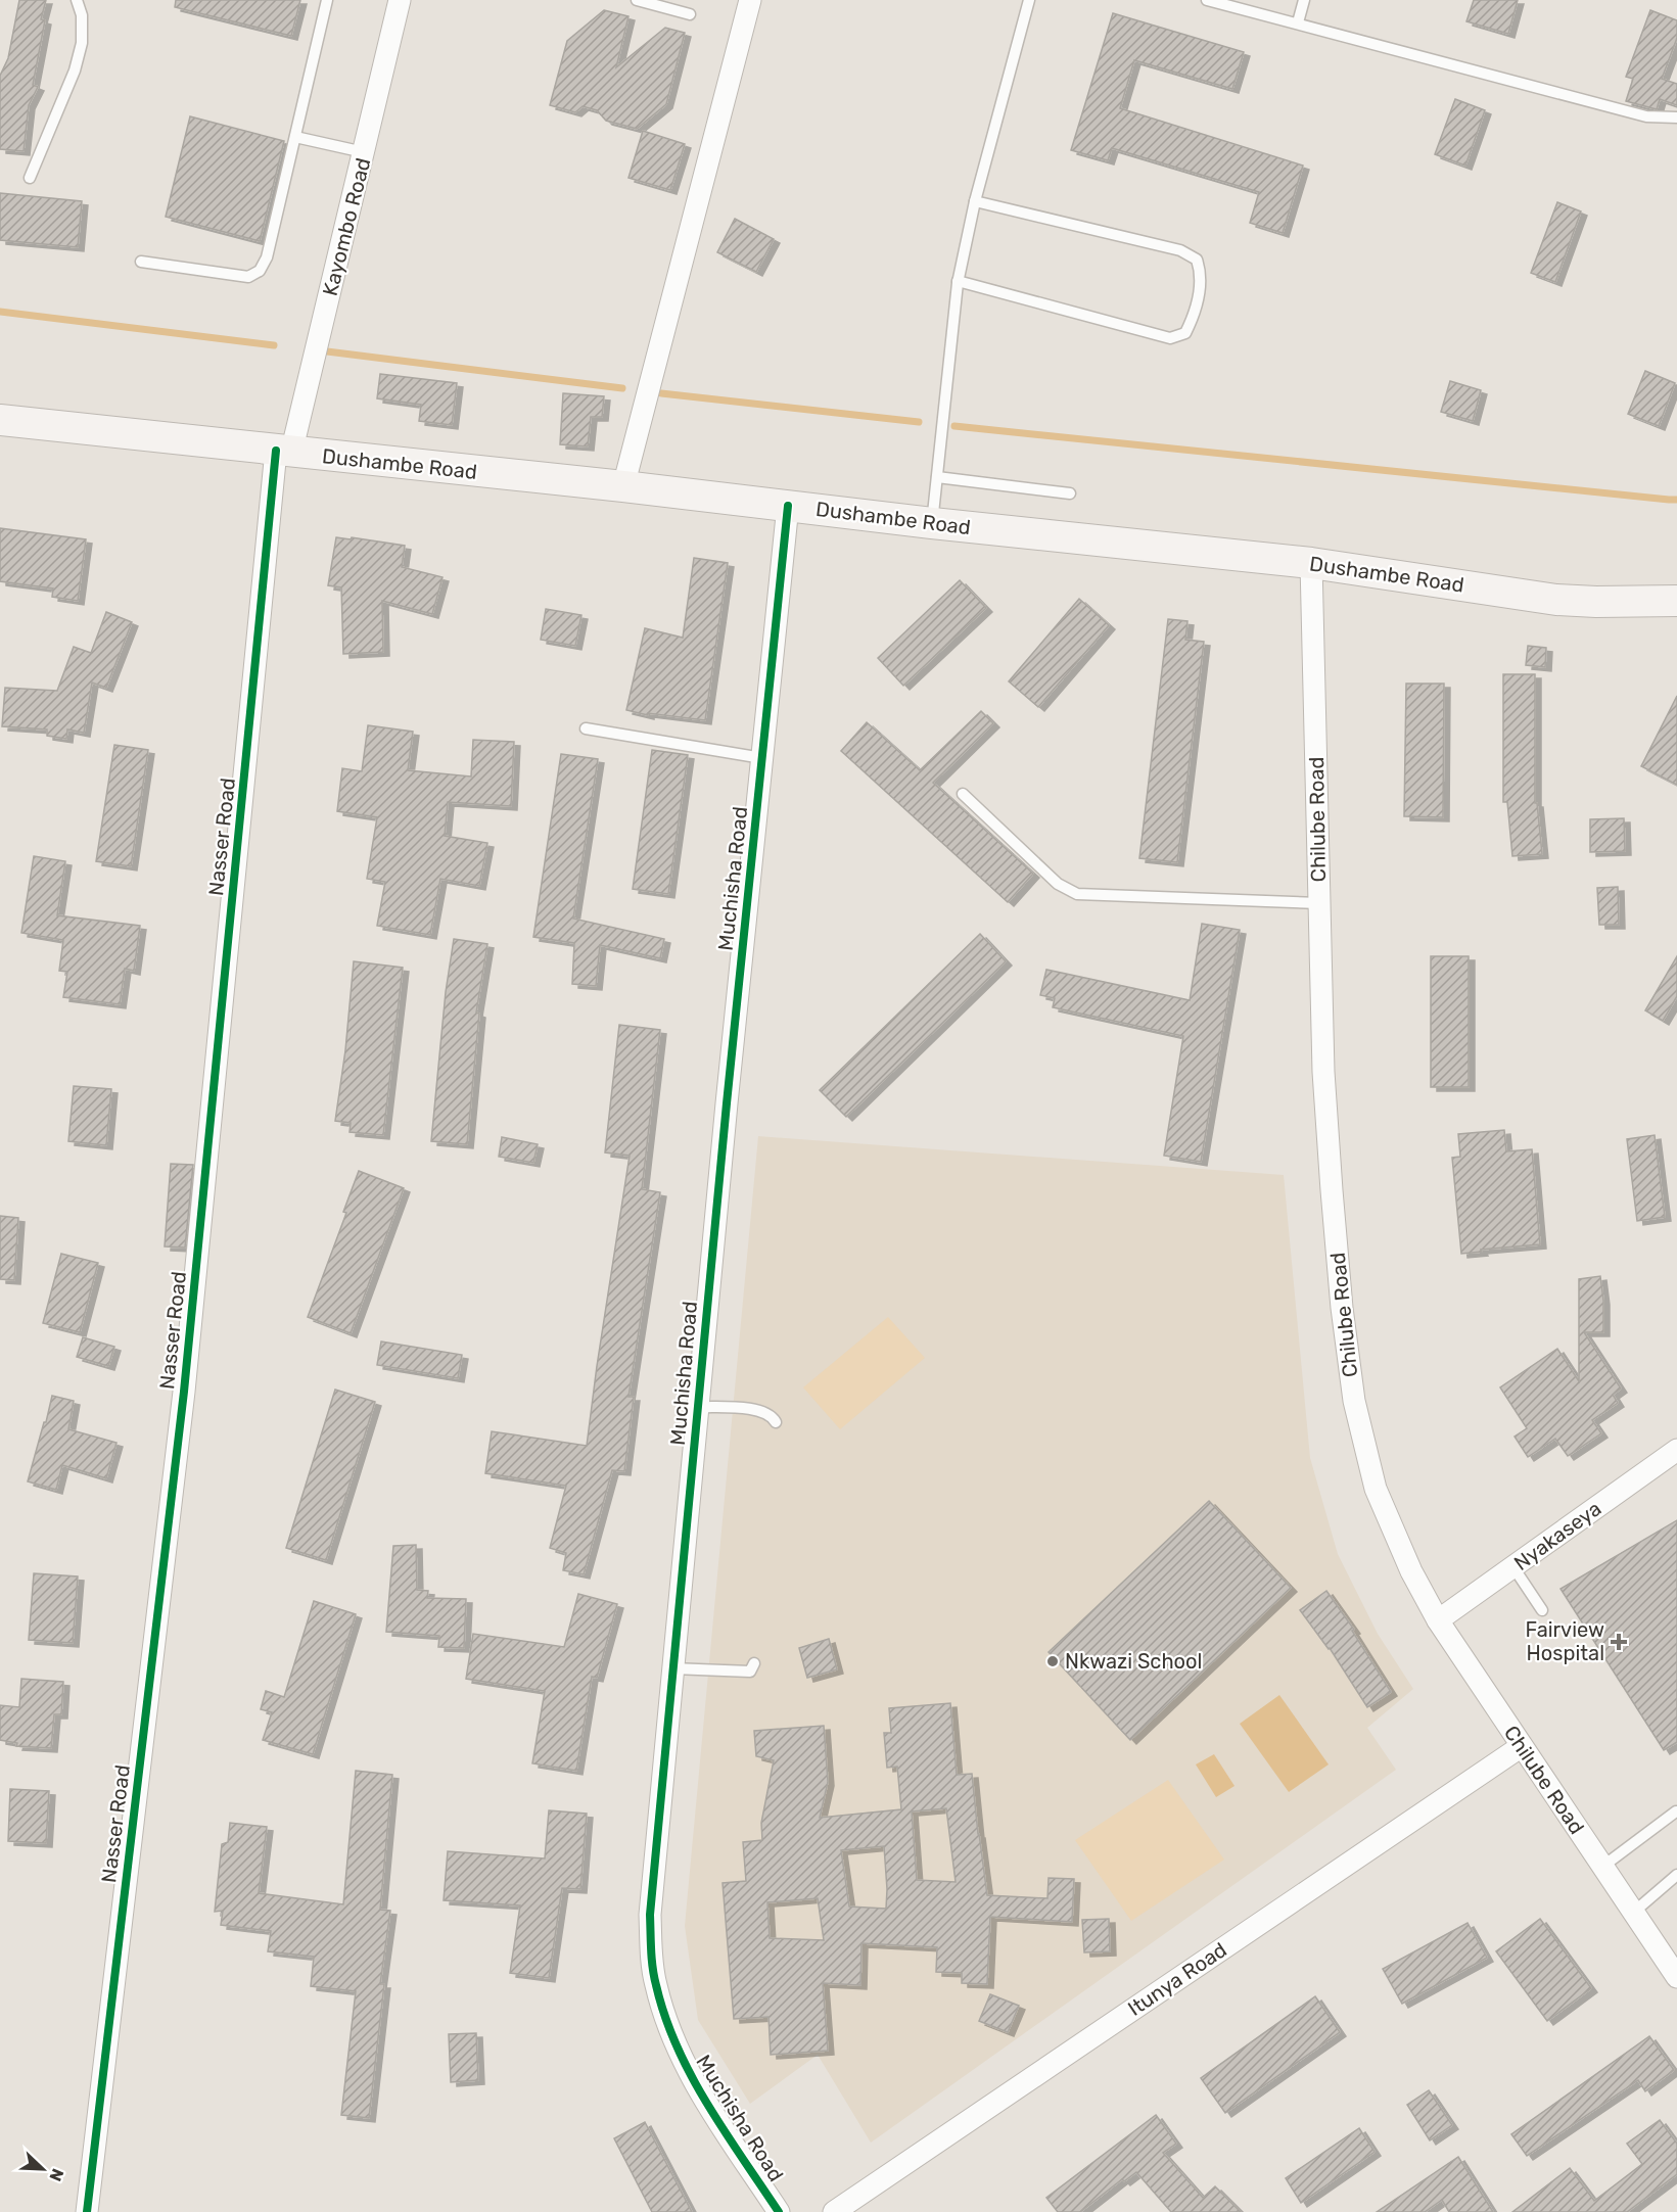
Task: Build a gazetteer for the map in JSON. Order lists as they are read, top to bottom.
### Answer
{
  "streets": {
    "street": [
      "Kayombo Road",
      "Dushambe Road",
      "Chilube Road",
      "Nasser Road",
      "Muchisha Road",
      "Nyakaseya",
      "Itunya Road"
    ]
  },
  "crossings": [
    ["Kayombo Road", "Dushambe Road"],
    ["Kayombo Road", "Nasser Road"],
    ["Dushambe Road", "Chilube Road"],
    ["Dushambe Road", "Nasser Road"],
    ["Dushambe Road", "Muchisha Road"],
    ["Chilube Road", "Nyakaseya"],
    ["Chilube Road", "Itunya Road"]
  ],
  "places": {
    "health": ["Fairview Hospital"],
    "other": ["Nkwazi School"]
  },
  "north": "bottom right"
}
